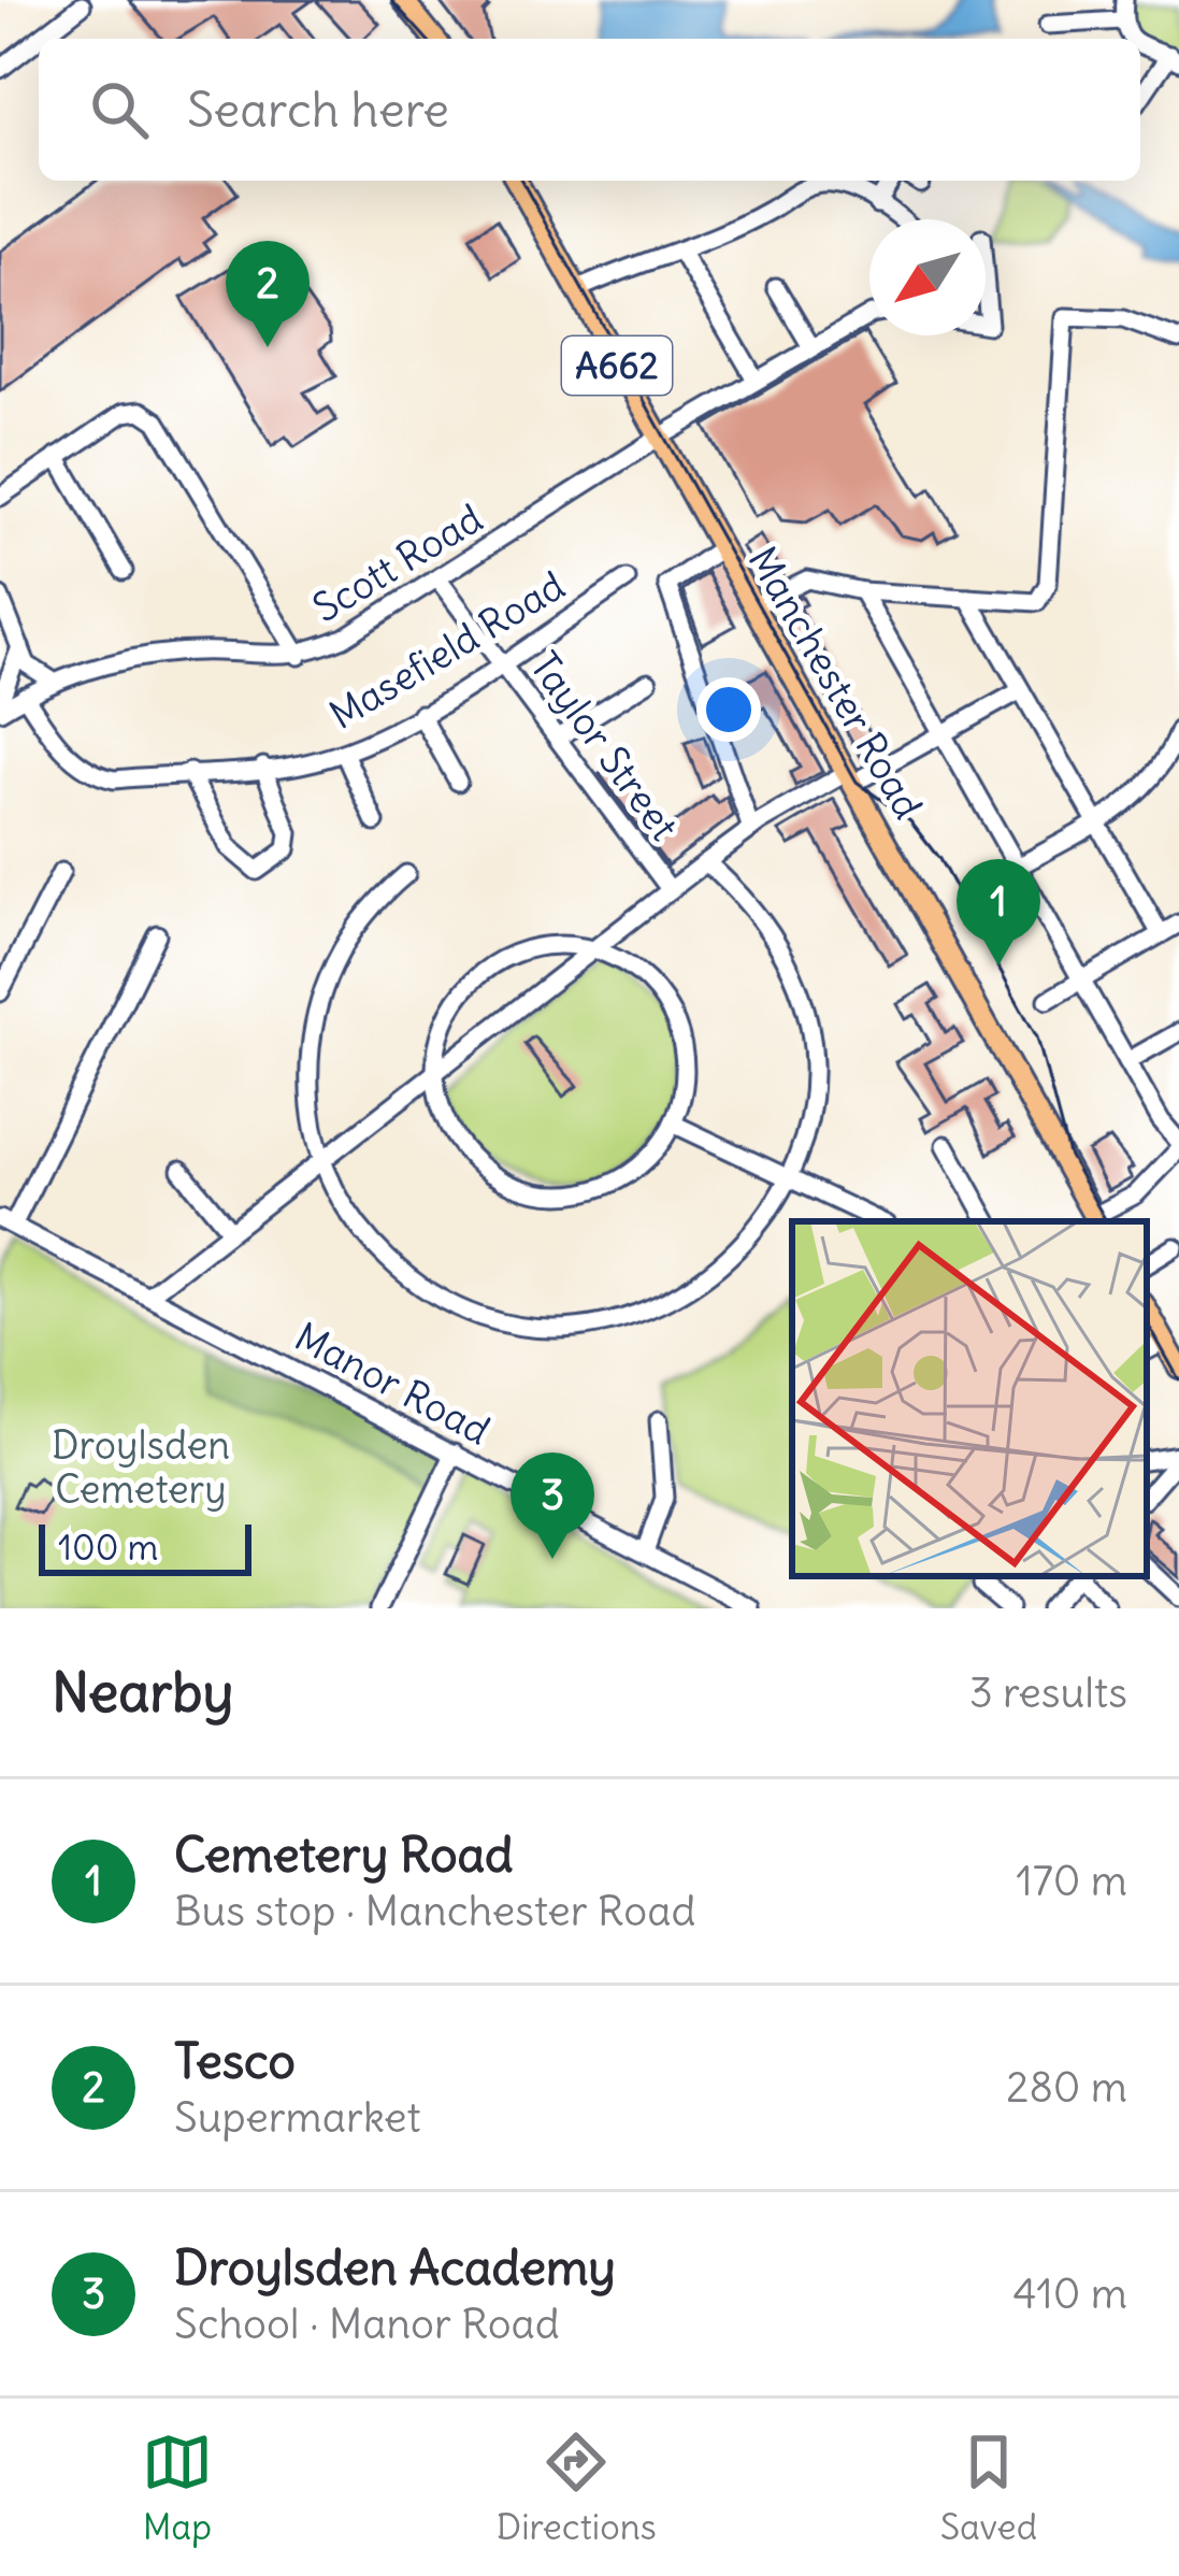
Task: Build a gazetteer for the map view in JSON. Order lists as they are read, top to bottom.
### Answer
{
  "streets": {
    "main road": ["A662", "Manchester Road"],
    "street": [
      "Scott Road",
      "Masefield Road",
      "Taylor Street",
      "Manor Road"
    ]
  },
  "crossings": [
    ["Scott Road", "Masefield Road"],
    ["Scott Road", "Manchester Road"],
    ["Scott Road", "Taylor Street"],
    ["Masefield Road", "Taylor Street"]
  ],
  "parks": ["Droylsden Cemetery"],
  "scale_bar": "100 m",
  "north": "bottom left",
  "page": {
    "search": "Search here",
    "pins": ["2", "1", "3"],
    "scale": "100 m",
    "heading": ["Nearby", "3 results"],
    "list": [
      {
        "mark": "1",
        "name": "Cemetery Road",
        "note": "Bus stop · Manchester Road",
        "value": "170 m"
      },
      {
        "mark": "2",
        "name": "Tesco",
        "note": "Supermarket",
        "value": "280 m"
      },
      {
        "mark": "3",
        "name": "Droylsden Academy",
        "note": "School · Manor Road",
        "value": "410 m"
      }
    ],
    "nav": ["Map", "Directions", "Saved"]
  }
}
